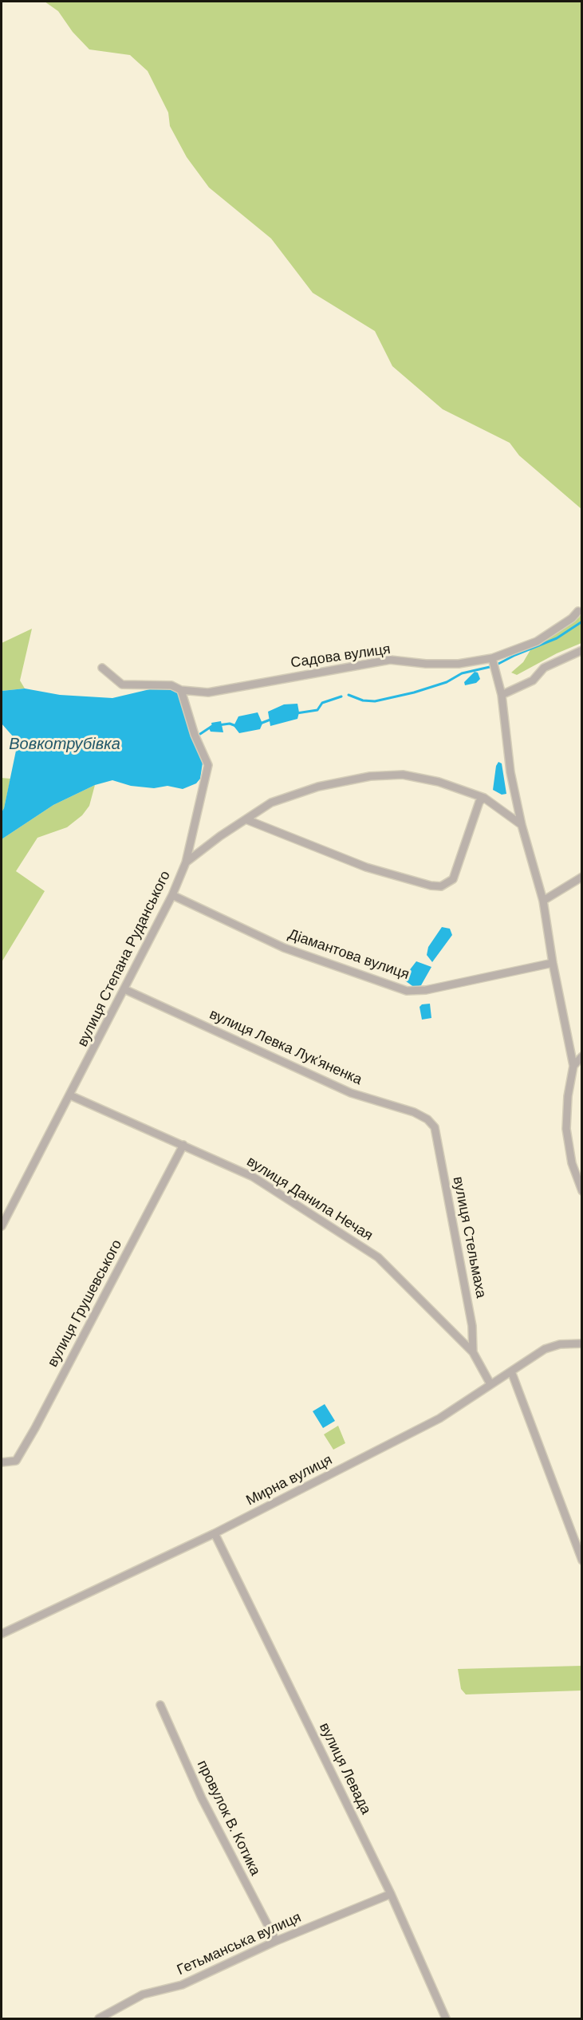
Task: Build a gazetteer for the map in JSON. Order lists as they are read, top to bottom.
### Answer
{
  "streets": {
    "street": [
      "Садова вулиця",
      "Діамантова вулиця",
      "вулиця Степана Руданського",
      "вулиця Левка Лук'яненка",
      "вулиця Данила Нечая",
      "вулиця Стельмаха",
      "вулиця Грушевського",
      "Мирна вулиця",
      "вулиця Левада",
      "провулок В. Котика",
      "Гетьманська вулиця"
    ]
  },
  "crossings": [
    ["Садова вулиця", "вулиця Степана Руданського"],
    ["Діамантова вулиця", "вулиця Степана Руданського"],
    ["вулиця Степана Руданського", "вулиця Левка Лук'яненка"],
    ["вулиця Степана Руданського", "вулиця Данила Нечая"],
    ["вулиця Левка Лук'яненка", "вулиця Стельмаха"],
    ["вулиця Данила Нечая", "вулиця Стельмаха"],
    ["вулиця Данила Нечая", "вулиця Грушевського"],
    ["вулиця Данила Нечая", "Мирна вулиця"],
    ["Мирна вулиця", "вулиця Левада"],
    ["вулиця Левада", "Гетьманська вулиця"],
    ["провулок В. Котика", "Гетьманська вулиця"]
  ],
  "water": ["Вовкотрубівка"]
}
